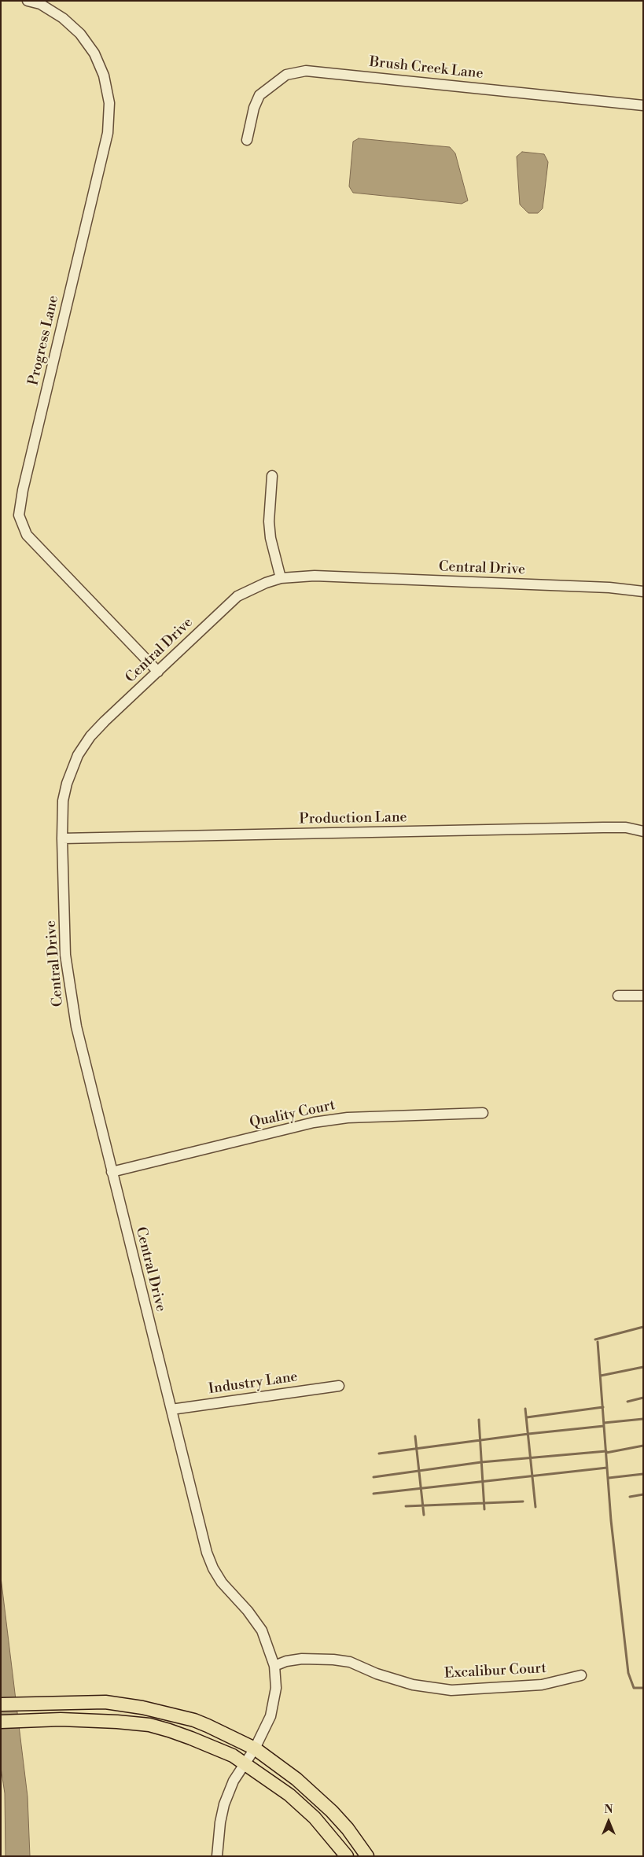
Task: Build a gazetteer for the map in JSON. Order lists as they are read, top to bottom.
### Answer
{
  "streets": {
    "street": [
      "Brush Creek Lane",
      "Progress Lane",
      "Central Drive",
      "Production Lane",
      "Quality Court",
      "Industry Lane",
      "Excalibur Court"
    ]
  },
  "crossings": [
    ["Progress Lane", "Central Drive"],
    ["Central Drive", "Production Lane"],
    ["Central Drive", "Quality Court"],
    ["Central Drive", "Industry Lane"],
    ["Central Drive", "Excalibur Court"]
  ],
  "north": "top"
}
